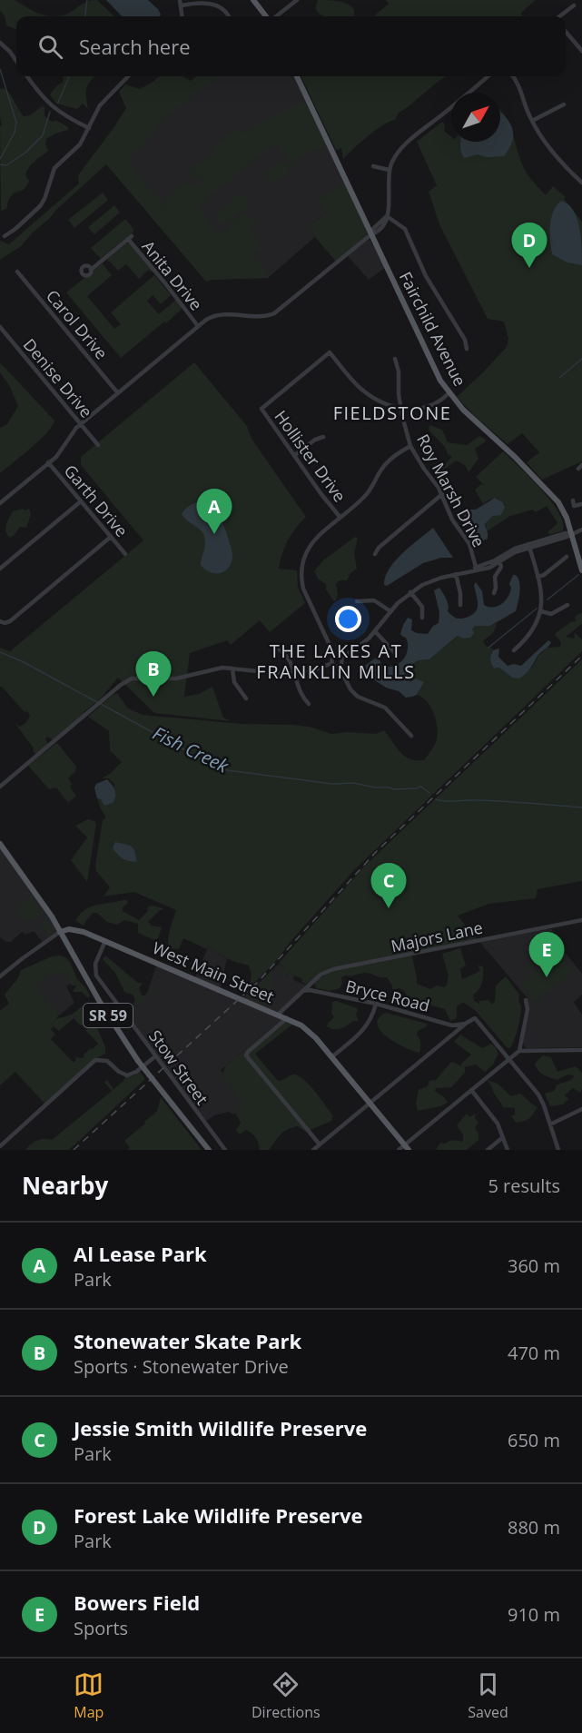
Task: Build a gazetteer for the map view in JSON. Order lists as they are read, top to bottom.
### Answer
{
  "streets": {
    "main road": ["Fairchild Avenue", "West Main Street", "SR 59"],
    "street": [
      "Anita Drive",
      "Carol Drive",
      "Denise Drive",
      "Hollister Drive",
      "Roy Marsh Drive",
      "Garth Drive",
      "Majors Lane",
      "Bryce Road",
      "Stow Street"
    ]
  },
  "crossings": [
    ["Hollister Drive", "Roy Marsh Drive"],
    ["Majors Lane", "West Main Street"],
    ["Majors Lane", "Bryce Road"],
    ["West Main Street", "SR 59"],
    ["West Main Street", "Stow Street"]
  ],
  "districts": ["FIELDSTONE", "THE LAKES AT FRANKLIN MILLS"],
  "water": ["Fish Creek"],
  "north": "top right",
  "page": {
    "search": "Search here",
    "pins": [
      "D",
      "A",
      "B",
      "C",
      "E"
    ],
    "heading": ["Nearby", "5 results"],
    "list": [
      {
        "mark": "A",
        "name": "Al Lease Park",
        "note": "Park",
        "value": "360 m"
      },
      {
        "mark": "B",
        "name": "Stonewater Skate Park",
        "note": "Sports · Stonewater Drive",
        "value": "470 m"
      },
      {
        "mark": "C",
        "name": "Jessie Smith Wildlife Preserve",
        "note": "Park",
        "value": "650 m"
      },
      {
        "mark": "D",
        "name": "Forest Lake Wildlife Preserve",
        "note": "Park",
        "value": "880 m"
      },
      {
        "mark": "E",
        "name": "Bowers Field",
        "note": "Sports",
        "value": "910 m"
      }
    ],
    "nav": ["Map", "Directions", "Saved"]
  }
}
